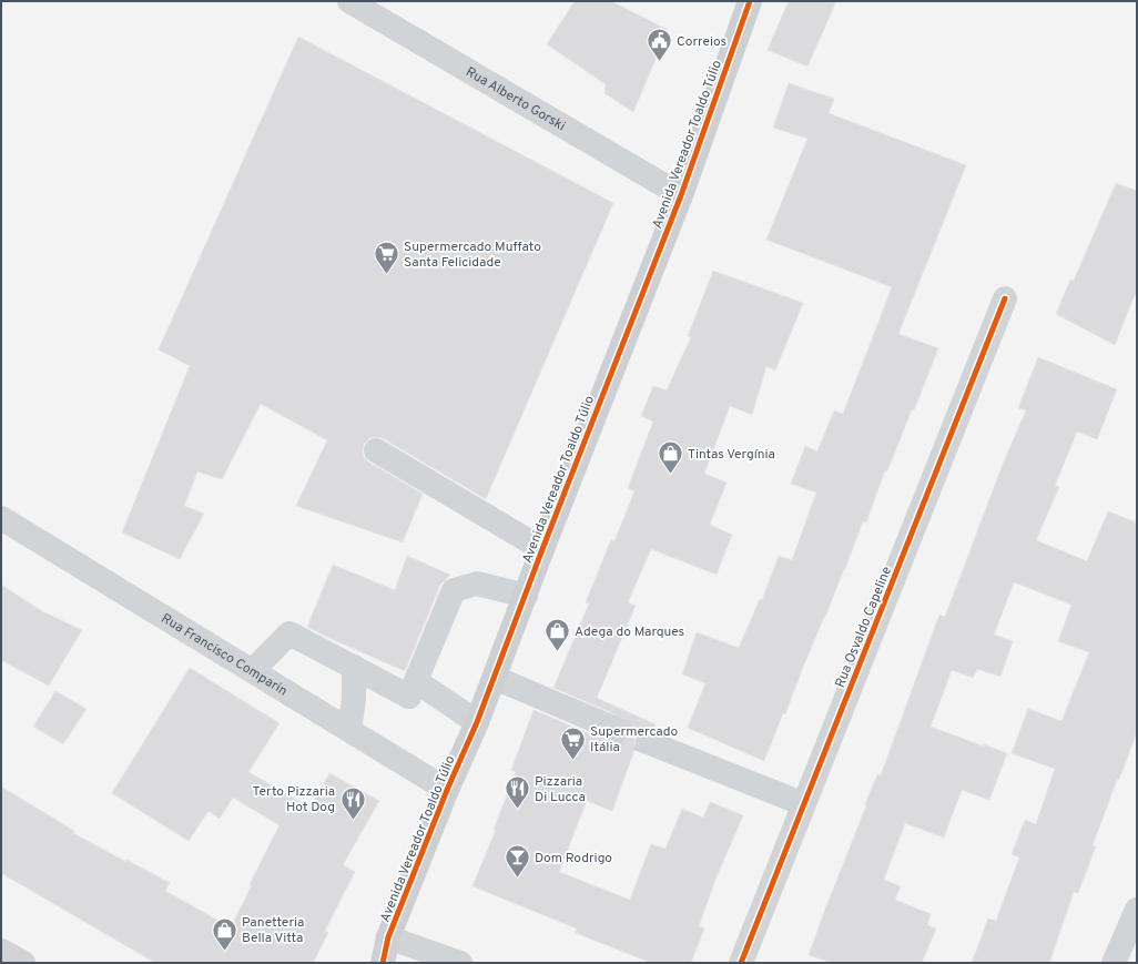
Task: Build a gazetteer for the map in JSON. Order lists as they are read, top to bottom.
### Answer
{
  "streets": {
    "main road": ["Avenida Vereador Toaldo Túlio"],
    "street": ["Rua Alberto Gorski", "Rua Osvaldo Capeline", "Rua Francisco Comparin"]
  },
  "crossings": [
    ["Rua Alberto Gorski", "Avenida Vereador Toaldo Túlio"],
    ["Avenida Vereador Toaldo Túlio", "Rua Francisco Comparin"]
  ],
  "places": {
    "public building": ["Correios"],
    "supermarket": ["Supermercado Muffato Santa Felicidade", "Supermercado Itália"],
    "shop": ["Tintas Vergínia", "Adega do Marques", "Panetteria Bella Vitta"],
    "restaurant": ["Pizzaria Di Lucca", "Terto Pizzaria Hot Dog"],
    "bar": ["Dom Rodrigo"]
  }
}
